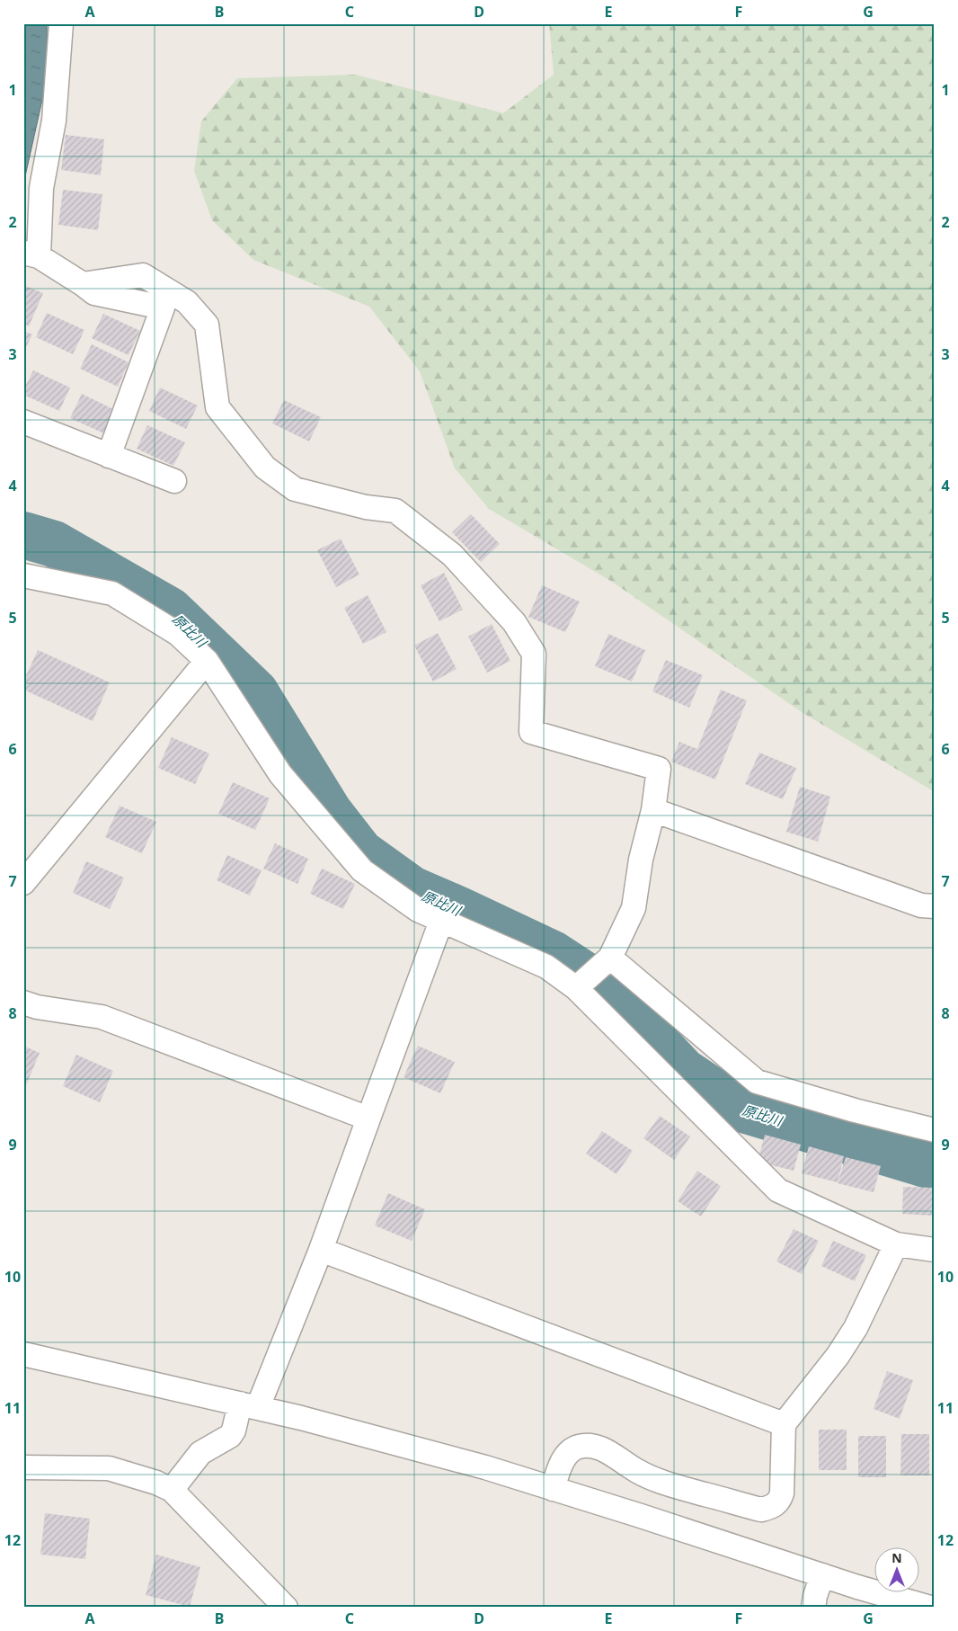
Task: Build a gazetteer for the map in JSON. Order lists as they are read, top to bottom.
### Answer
{
  "water": ["原比川"],
  "north": "top",
  "grid": {
    "columns": [
      "A",
      "B",
      "C",
      "D",
      "E",
      "F",
      "G"
    ],
    "rows": [
      "1",
      "2",
      "3",
      "4",
      "5",
      "6",
      "7",
      "8",
      "9",
      "10",
      "11",
      "12"
    ]
  }
}
